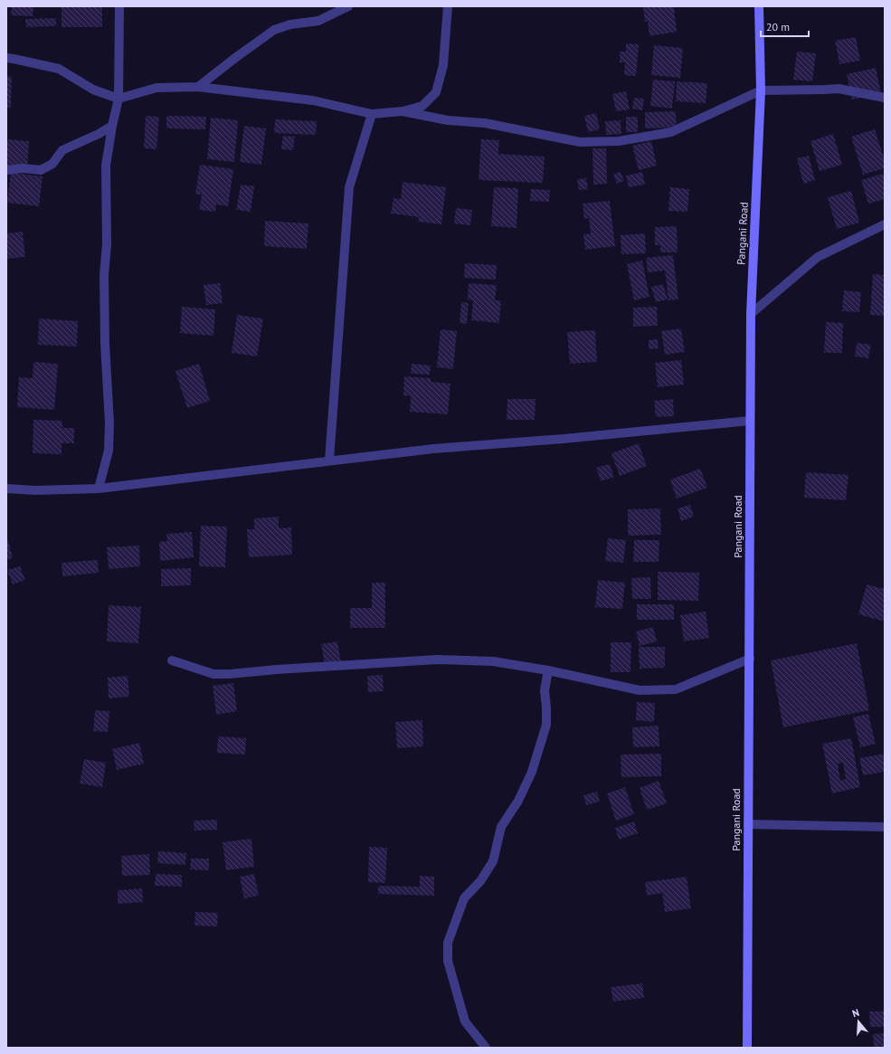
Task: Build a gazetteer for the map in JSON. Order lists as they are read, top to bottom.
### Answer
{
  "streets": {
    "main road": ["Pangani Road"]
  },
  "scale_bar": "20 m",
  "north": "top"
}
